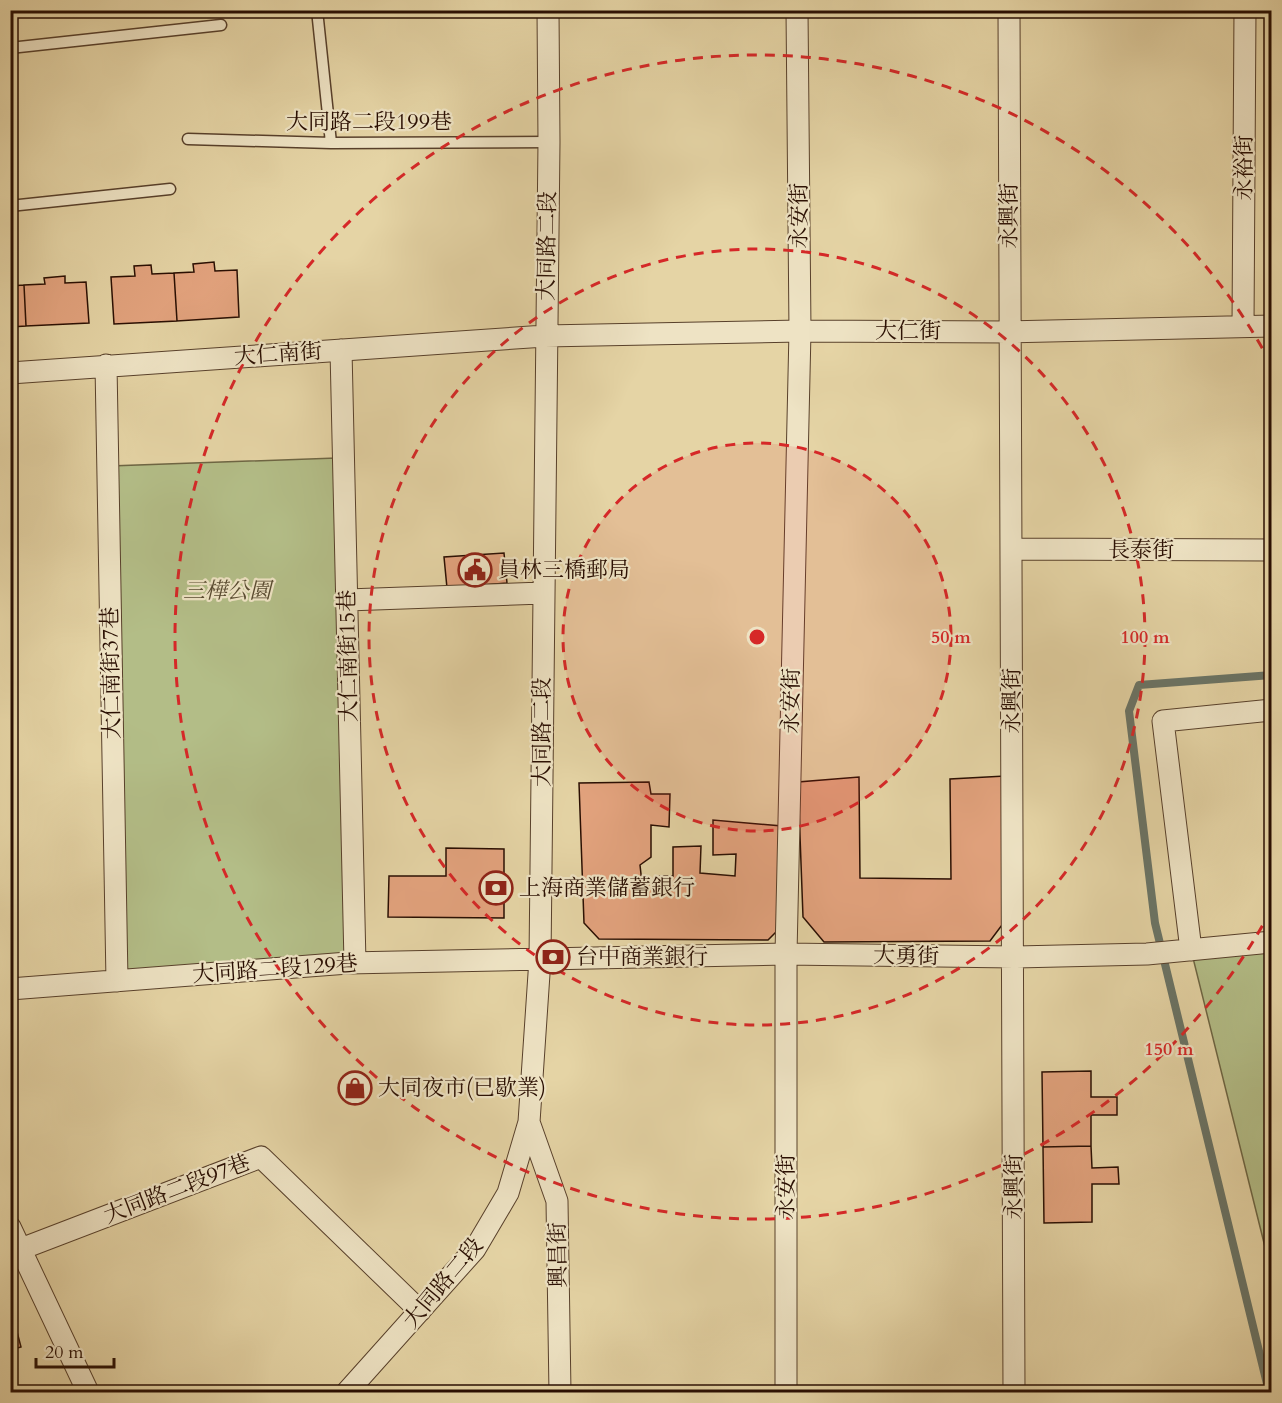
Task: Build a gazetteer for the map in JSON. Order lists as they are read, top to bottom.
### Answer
{
  "streets": {
    "street": [
      "永裕街",
      "永安街",
      "永興街",
      "大同路二段",
      "大仁街",
      "大仁南街",
      "長泰街",
      "大仁南街15巷",
      "大仁南街37巷",
      "大勇街",
      "大同路二段129巷",
      "大同路二段97巷",
      "興昌街"
    ],
    "lane": ["大同路二段199巷"]
  },
  "crossings": [
    ["大同路二段199巷", "大同路二段"],
    ["永裕街", "大仁街"],
    ["永安街", "大仁街"],
    ["永安街", "大勇街"],
    ["永興街", "大仁街"],
    ["永興街", "長泰街"],
    ["永興街", "大勇街"],
    ["大同路二段", "大仁街"],
    ["大同路二段", "大仁南街"],
    ["大同路二段", "大勇街"],
    ["大同路二段", "大同路二段129巷"],
    ["大同路二段", "大同路二段97巷"],
    ["大同路二段", "興昌街"],
    ["大仁街", "大仁南街"],
    ["大仁南街", "大仁南街15巷"],
    ["大仁南街", "大仁南街37巷"],
    ["大仁南街15巷", "大同路二段129巷"],
    ["大仁南街37巷", "大同路二段129巷"],
    ["大勇街", "大同路二段129巷"]
  ],
  "parks": ["三樺公園"],
  "places": {
    "public building": ["員林三橋郵局"],
    "bank": ["上海商業儲蓄銀行", "台中商業銀行"],
    "shop": ["大同夜市(已歇業)"]
  },
  "scale_bar": "20 m",
  "rings": ["50 m", "100 m", "150 m"]
}
